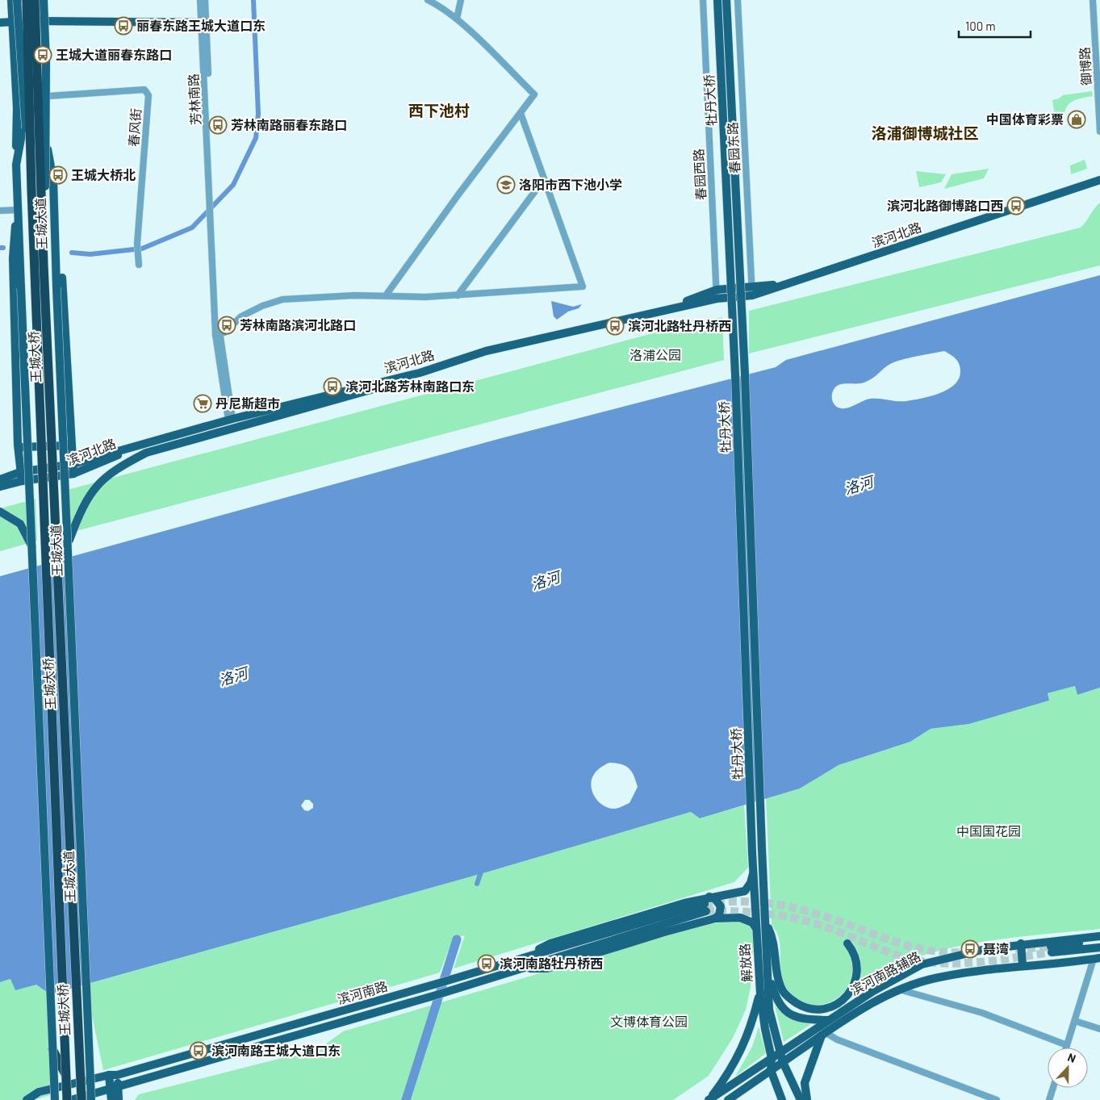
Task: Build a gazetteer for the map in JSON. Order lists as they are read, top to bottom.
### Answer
{
  "streets": {
    "highway": ["王城大道", "王城大桥"],
    "main road": [
      "牡丹大桥",
      "滨河北路",
      "解放路",
      "滨河南路辅路",
      "滨河南路"
    ],
    "street": [
      "御博路",
      "芳林南路",
      "春风街",
      "春园东路",
      "春园西路"
    ]
  },
  "crossings": [
    ["牡丹大桥", "解放路"],
    ["春园东路", "滨河北路"],
    ["春园西路", "滨河北路"],
    ["王城大道", "王城大桥"],
    ["解放路", "滨河南路辅路"]
  ],
  "districts": ["西下池村", "洛浦御博城社区"],
  "water": ["洛河"],
  "parks": ["洛浦公园", "中国国花园", "文博体育公园"],
  "places": {
    "bus stop": [
      "丽春东路王城大道口东",
      "王城大道丽春东路口",
      "芳林南路丽春东路口",
      "王城大桥北",
      "滨河北路御博路口西",
      "芳林南路滨河北路口",
      "滨河北路牡丹桥西",
      "滨河北路芳林南路口东",
      "聂湾",
      "滨河南路牡丹桥西",
      "滨河南路王城大道口东"
    ],
    "shop": ["中国体育彩票"],
    "school or university": ["洛阳市西下池小学"],
    "supermarket": ["丹尼斯超市"]
  },
  "scale_bar": "100 m",
  "north": "top"
}
